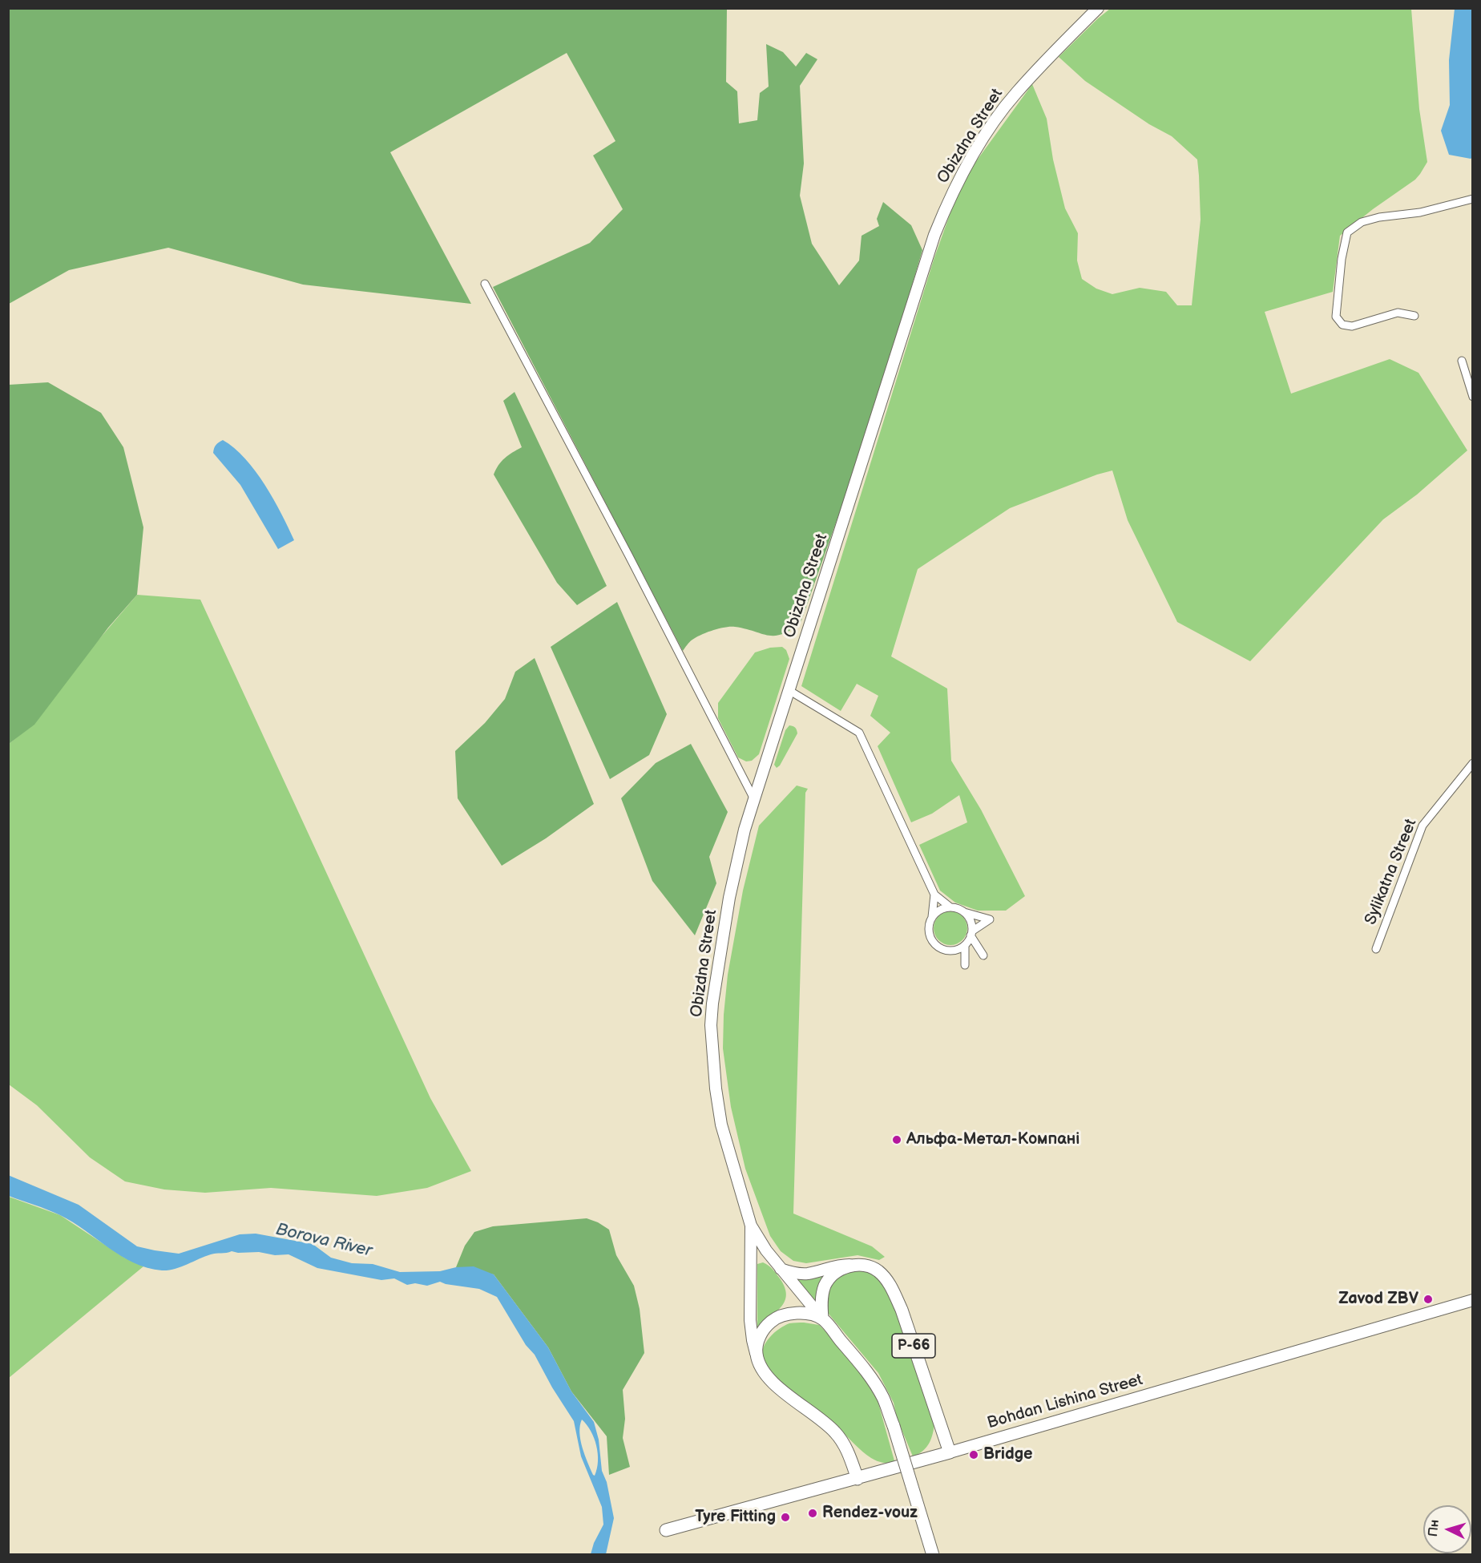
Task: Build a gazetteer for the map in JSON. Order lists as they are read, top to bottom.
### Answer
{
  "streets": {
    "main road": ["Obizdna Street", "Р-66", "Bohdan Lishina Street"],
    "street": ["Sylikatna Street"]
  },
  "crossings": [
    ["Р-66", "Bohdan Lishina Street"]
  ],
  "water": ["Borova River"],
  "places": [
    "Альфа-Метал-Компані",
    "Zavod ZBV",
    "Bridge",
    "Rendez-vouz",
    "Tyre Fitting"
  ],
  "north": "left"
}
